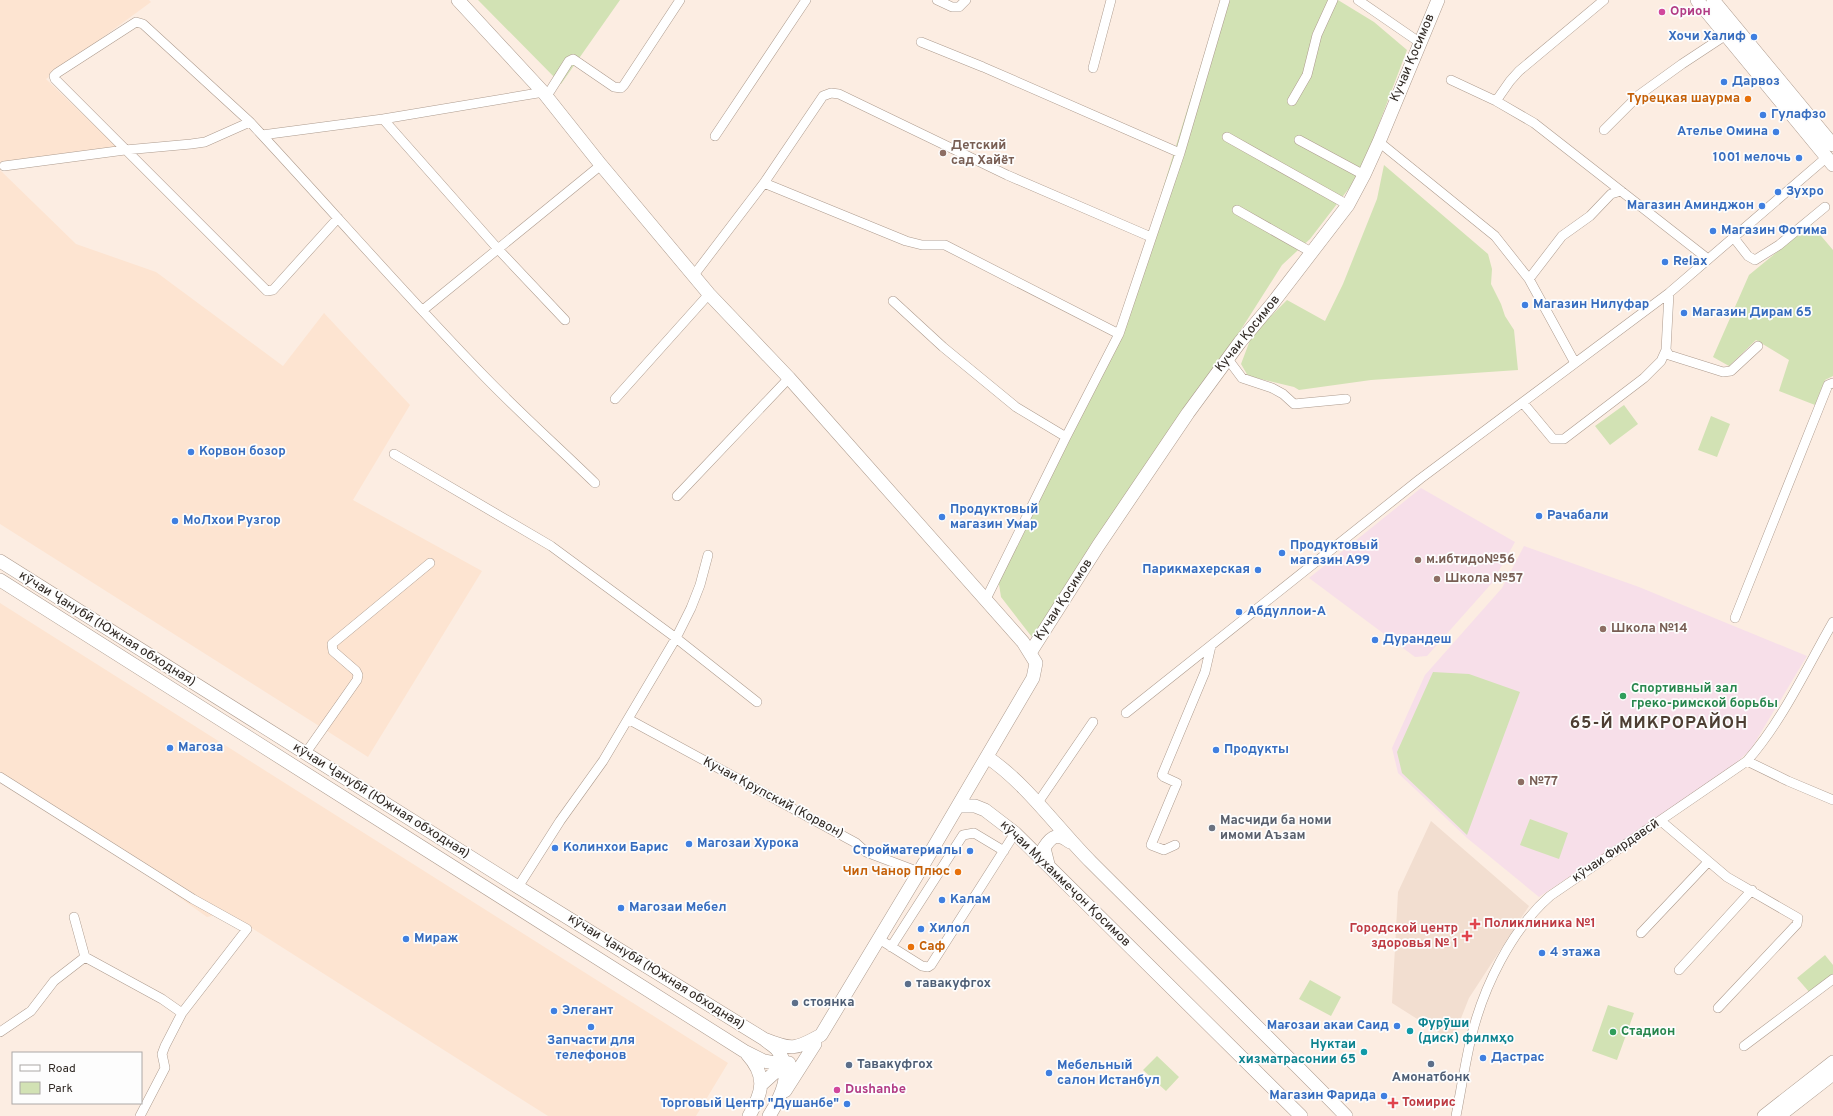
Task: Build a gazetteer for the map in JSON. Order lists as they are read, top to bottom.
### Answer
{
  "streets": {
    "street": [
      "Кучаи Қосимов",
      "кӯчаи Ҷанубӣ (Южная обходная)",
      "Кучаи Крупский (Корвон)",
      "кӯчаи Фирдавсӣ",
      "кӯчаи Мухаммеҷон Қосимов"
    ]
  },
  "districts": ["65-Й МИКРОРАЙОН"],
  "places": {
    "other": [
      "Орион",
      "Хочи Халиф",
      "Дарвоз",
      "Турецкая шаурма",
      "Гулафзо",
      "Ателье Омина",
      "Детский сад Хайёт",
      "1001 мелочь",
      "Зухро",
      "Магазин Аминджон",
      "Магазин Фотима",
      "Relax",
      "Магазин Нилуфар",
      "Магазин Дирам 65",
      "Корвон бозор",
      "Рачабали",
      "Продуктовый магазин Умар",
      "МоЛхои Рузгор",
      "Продуктовый магазин А99",
      "м.ибтидо№56",
      "Парикмахерская",
      "Школа №57",
      "Абдуллои-А",
      "Школа №14",
      "Дурандеш",
      "Спортивный зал греко-римской борьбы",
      "Магоза",
      "Продукты",
      "№77",
      "Масчиди ба номи имоми Аъзам",
      "Магозаи Хурока",
      "Колинхои Барис",
      "Стройматериалы",
      "Чил Чанор Плюс",
      "Калам",
      "Магозаи Мебел",
      "Хилол",
      "Мираж",
      "Саф",
      "4 этажа",
      "тавакуфгох",
      "стоянка",
      "Элегант",
      "Мағозаи акаи Саид",
      "Запчасти для телефонов",
      "Фурӯши (диск) филмҳо",
      "Стадион",
      "Нуктаи хизматрасонии 65",
      "Дастрас",
      "Амонатбонк",
      "Тавакуфгох",
      "Мебельный салон Истанбул",
      "Dushanbe",
      "Магазин Фарида",
      "Торговый Центр \"Душанбе\""
    ],
    "health": ["Поликлиника №1", "Городской центр здоровья № 1", "Томирис"]
  },
  "legend": ["Road", "Park"]
}
